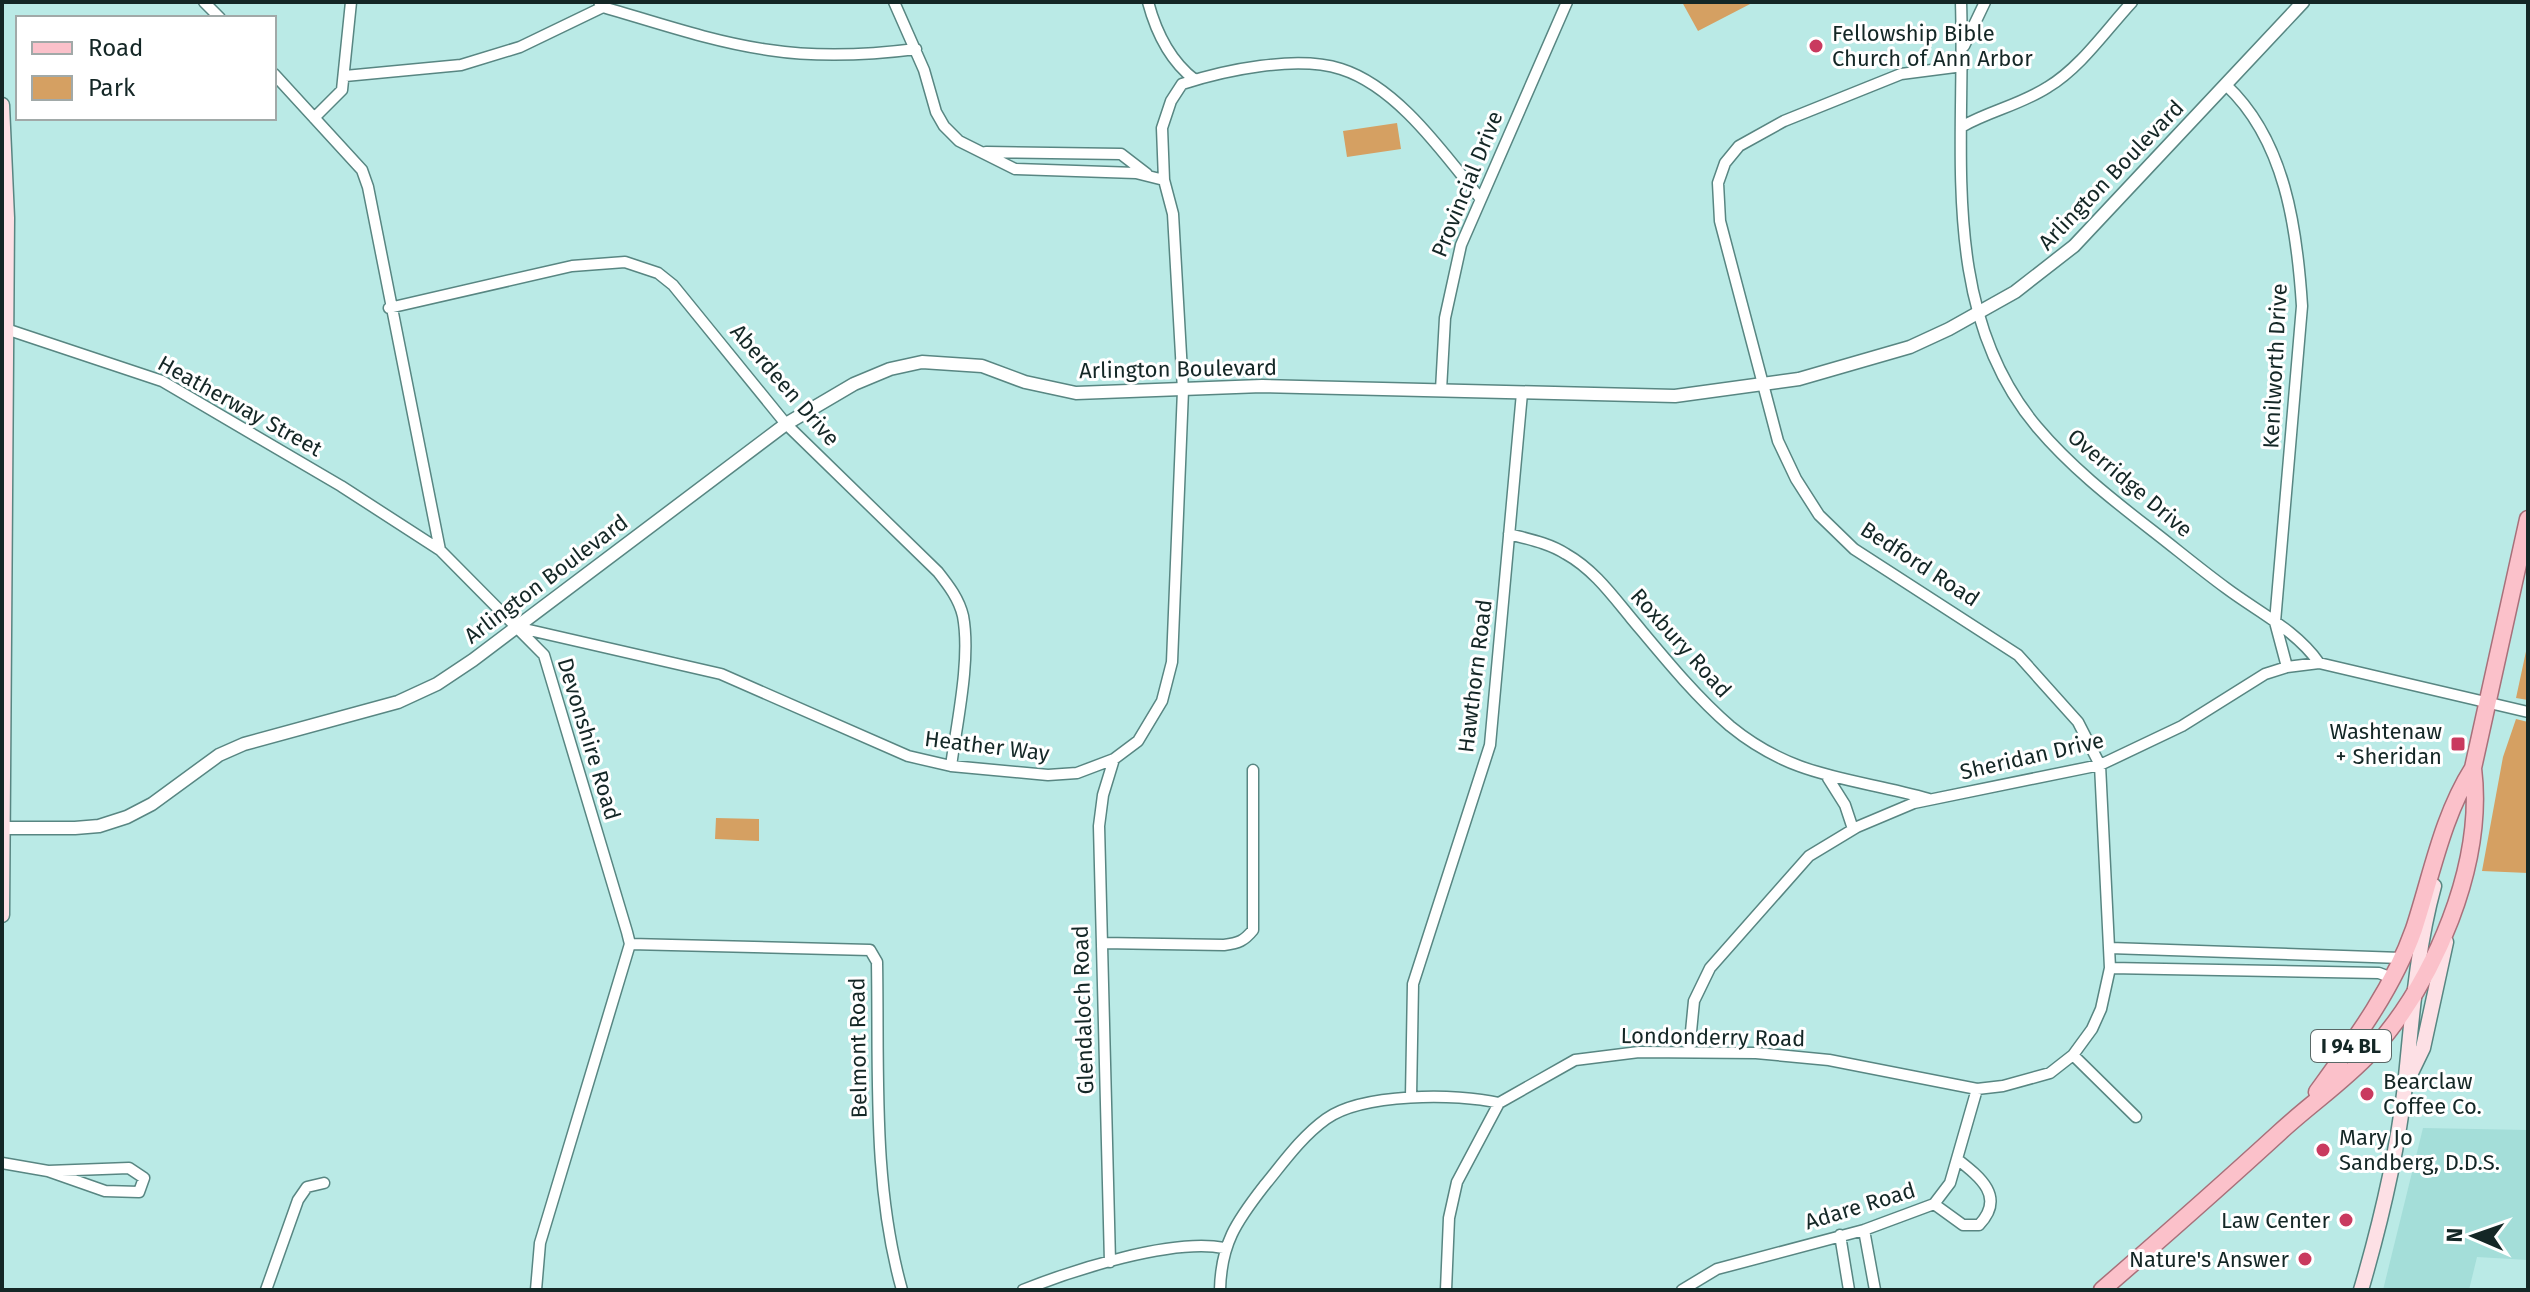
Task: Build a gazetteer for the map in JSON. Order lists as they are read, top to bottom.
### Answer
{
  "streets": {
    "main road": ["I 94 BL"],
    "street": [
      "Arlington Boulevard",
      "Provincial Drive",
      "Kenilworth Drive",
      "Aberdeen Drive",
      "Heatherway Street",
      "Overridge Drive",
      "Bedford Road",
      "Roxbury Road",
      "Hawthorn Road",
      "Devonshire Road",
      "Heather Way",
      "Sheridan Drive",
      "Glendaloch Road",
      "Londonderry Road",
      "Belmont Road",
      "Adare Road"
    ]
  },
  "crossings": [
    ["Arlington Boulevard", "Provincial Drive"],
    ["Arlington Boulevard", "Kenilworth Drive"],
    ["Arlington Boulevard", "Aberdeen Drive"],
    ["Arlington Boulevard", "Overridge Drive"],
    ["Arlington Boulevard", "Bedford Road"],
    ["Arlington Boulevard", "Hawthorn Road"],
    ["Arlington Boulevard", "Devonshire Road"],
    ["Arlington Boulevard", "Heather Way"],
    ["Kenilworth Drive", "Overridge Drive"],
    ["Kenilworth Drive", "Sheridan Drive"],
    ["Aberdeen Drive", "Heather Way"],
    ["Heatherway Street", "Devonshire Road"],
    ["Overridge Drive", "Bedford Road"],
    ["Overridge Drive", "Sheridan Drive"],
    ["Bedford Road", "Sheridan Drive"],
    ["Bedford Road", "Londonderry Road"],
    ["Roxbury Road", "Hawthorn Road"],
    ["Roxbury Road", "Sheridan Drive"],
    ["Devonshire Road", "Heather Way"],
    ["Devonshire Road", "Belmont Road"],
    ["Heather Way", "Glendaloch Road"],
    ["Sheridan Drive", "Londonderry Road"],
    ["Sheridan Drive", "I 94 BL"],
    ["Londonderry Road", "Adare Road"]
  ],
  "places": {
    "other": [
      "Fellowship Bible Church of Ann Arbor",
      "Bearclaw Coffee Co.",
      "Mary Jo Sandberg, D.D.S.",
      "Law Center",
      "Nature's Answer"
    ],
    "transit": ["Washtenaw + Sheridan"]
  },
  "legend": ["Road", "Park"],
  "north": "left"
}
